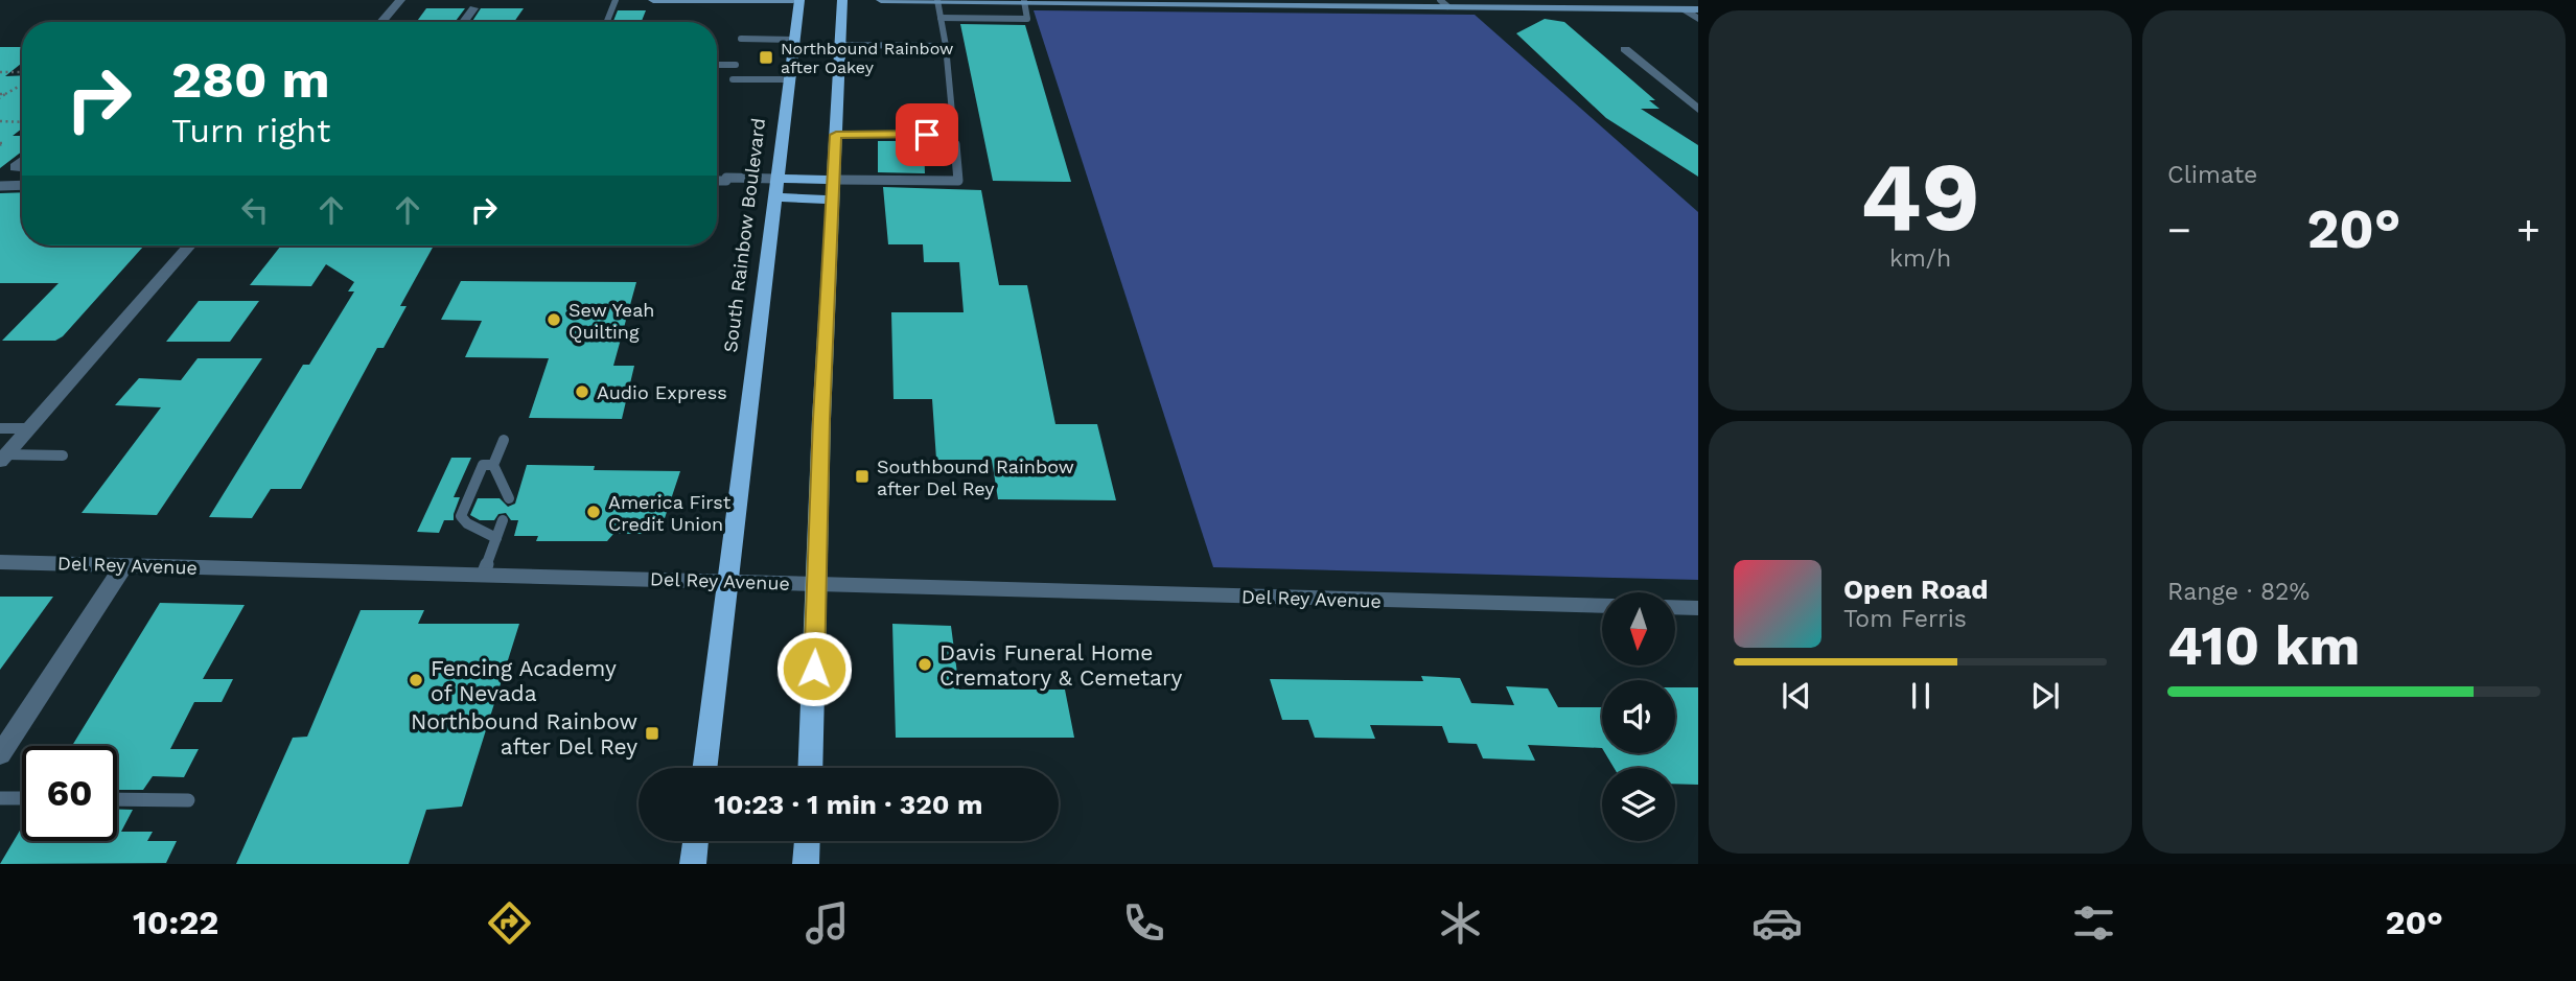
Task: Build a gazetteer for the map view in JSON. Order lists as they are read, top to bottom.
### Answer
{
  "streets": {
    "main road": ["South Rainbow Boulevard"],
    "street": ["Del Rey Avenue"]
  },
  "crossings": [
    ["South Rainbow Boulevard", "Del Rey Avenue"]
  ],
  "places": {
    "transit": ["Northbound Rainbow after Oakey", "Southbound Rainbow after Del Rey", "Northbound Rainbow after Del Rey"],
    "other": [
      "Sew Yeah Quilting",
      "Audio Express",
      "America First Credit Union",
      "Davis Funeral Home Crematory & Cemetary",
      "Fencing Academy of Nevada"
    ]
  },
  "north": "bottom",
  "page": {
    "tile": [
      ["49", "km/h"],
      "Climate",
      ["Range · 82%", "410 km"]
    ],
    "turn": ["280 m", "Turn right"],
    "heat": ["−", "20°", "+"],
    "song": ["Open Road", "Tom Ferris"],
    "limit": "60",
    "trip": "10:23 · 1 min · 320 m",
    "tabs": ["10:22", "20°"]
  }
}
